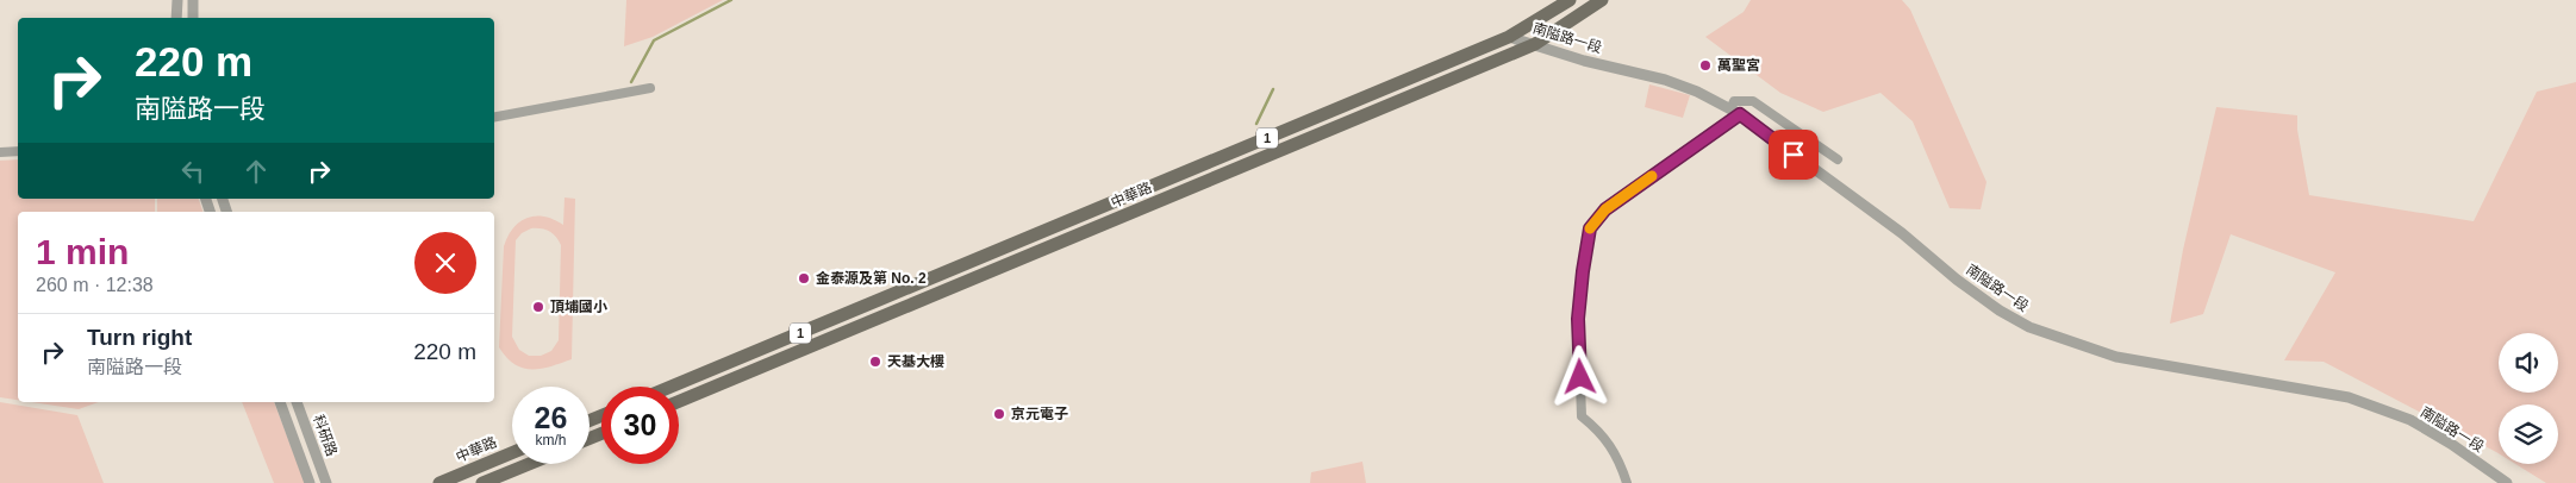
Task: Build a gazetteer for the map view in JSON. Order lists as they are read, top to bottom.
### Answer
{
  "streets": {
    "main road": ["1", "中華路"],
    "street": ["南隘路一段", "科研路"]
  },
  "crossings": [
    ["南隘路一段", "中華路"]
  ],
  "places": [
    "萬聖宮",
    "金泰源及第 No. 2",
    "頂埔國小",
    "天基大樓",
    "京元電子"
  ],
  "page": {
    "turn": ["220 m", "南隘路一段"],
    "heading": ["1 min", "260 m · 12:38"],
    "list": [
      {
        "name": "Turn right",
        "note": "南隘路一段",
        "value": "220 m"
      }
    ],
    "speed": "26 km/h",
    "limit": "30"
  }
}
